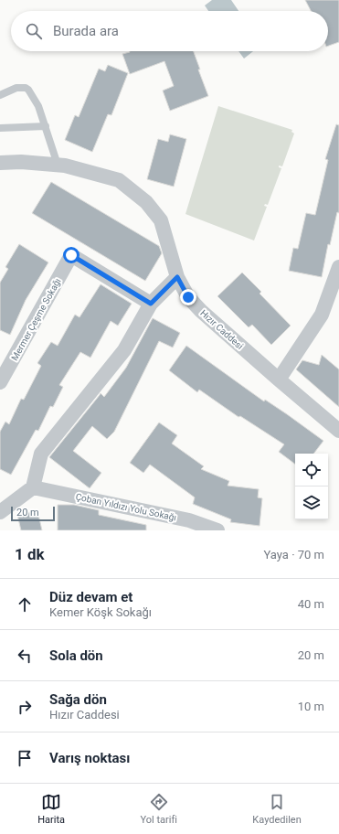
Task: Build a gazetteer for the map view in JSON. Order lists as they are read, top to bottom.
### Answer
{
  "streets": {
    "street": ["Mermer Çeşme Sokağı", "Hızır Caddesi", "Çoban Yıldızı Yolu Sokağı"]
  },
  "scale_bar": "20 m",
  "page": {
    "search": "Burada ara",
    "scale": "20 m",
    "heading": ["1 dk", "Yaya · 70 m"],
    "list": [
      ["Düz devam et", "Kemer Köşk Sokağı", "40 m"],
      ["Sola dön", "20 m"],
      ["Sağa dön", "Hızır Caddesi", "10 m"],
      "Varış noktası"
    ],
    "nav": ["Harita", "Yol tarifi", "Kaydedilen"]
  }
}
